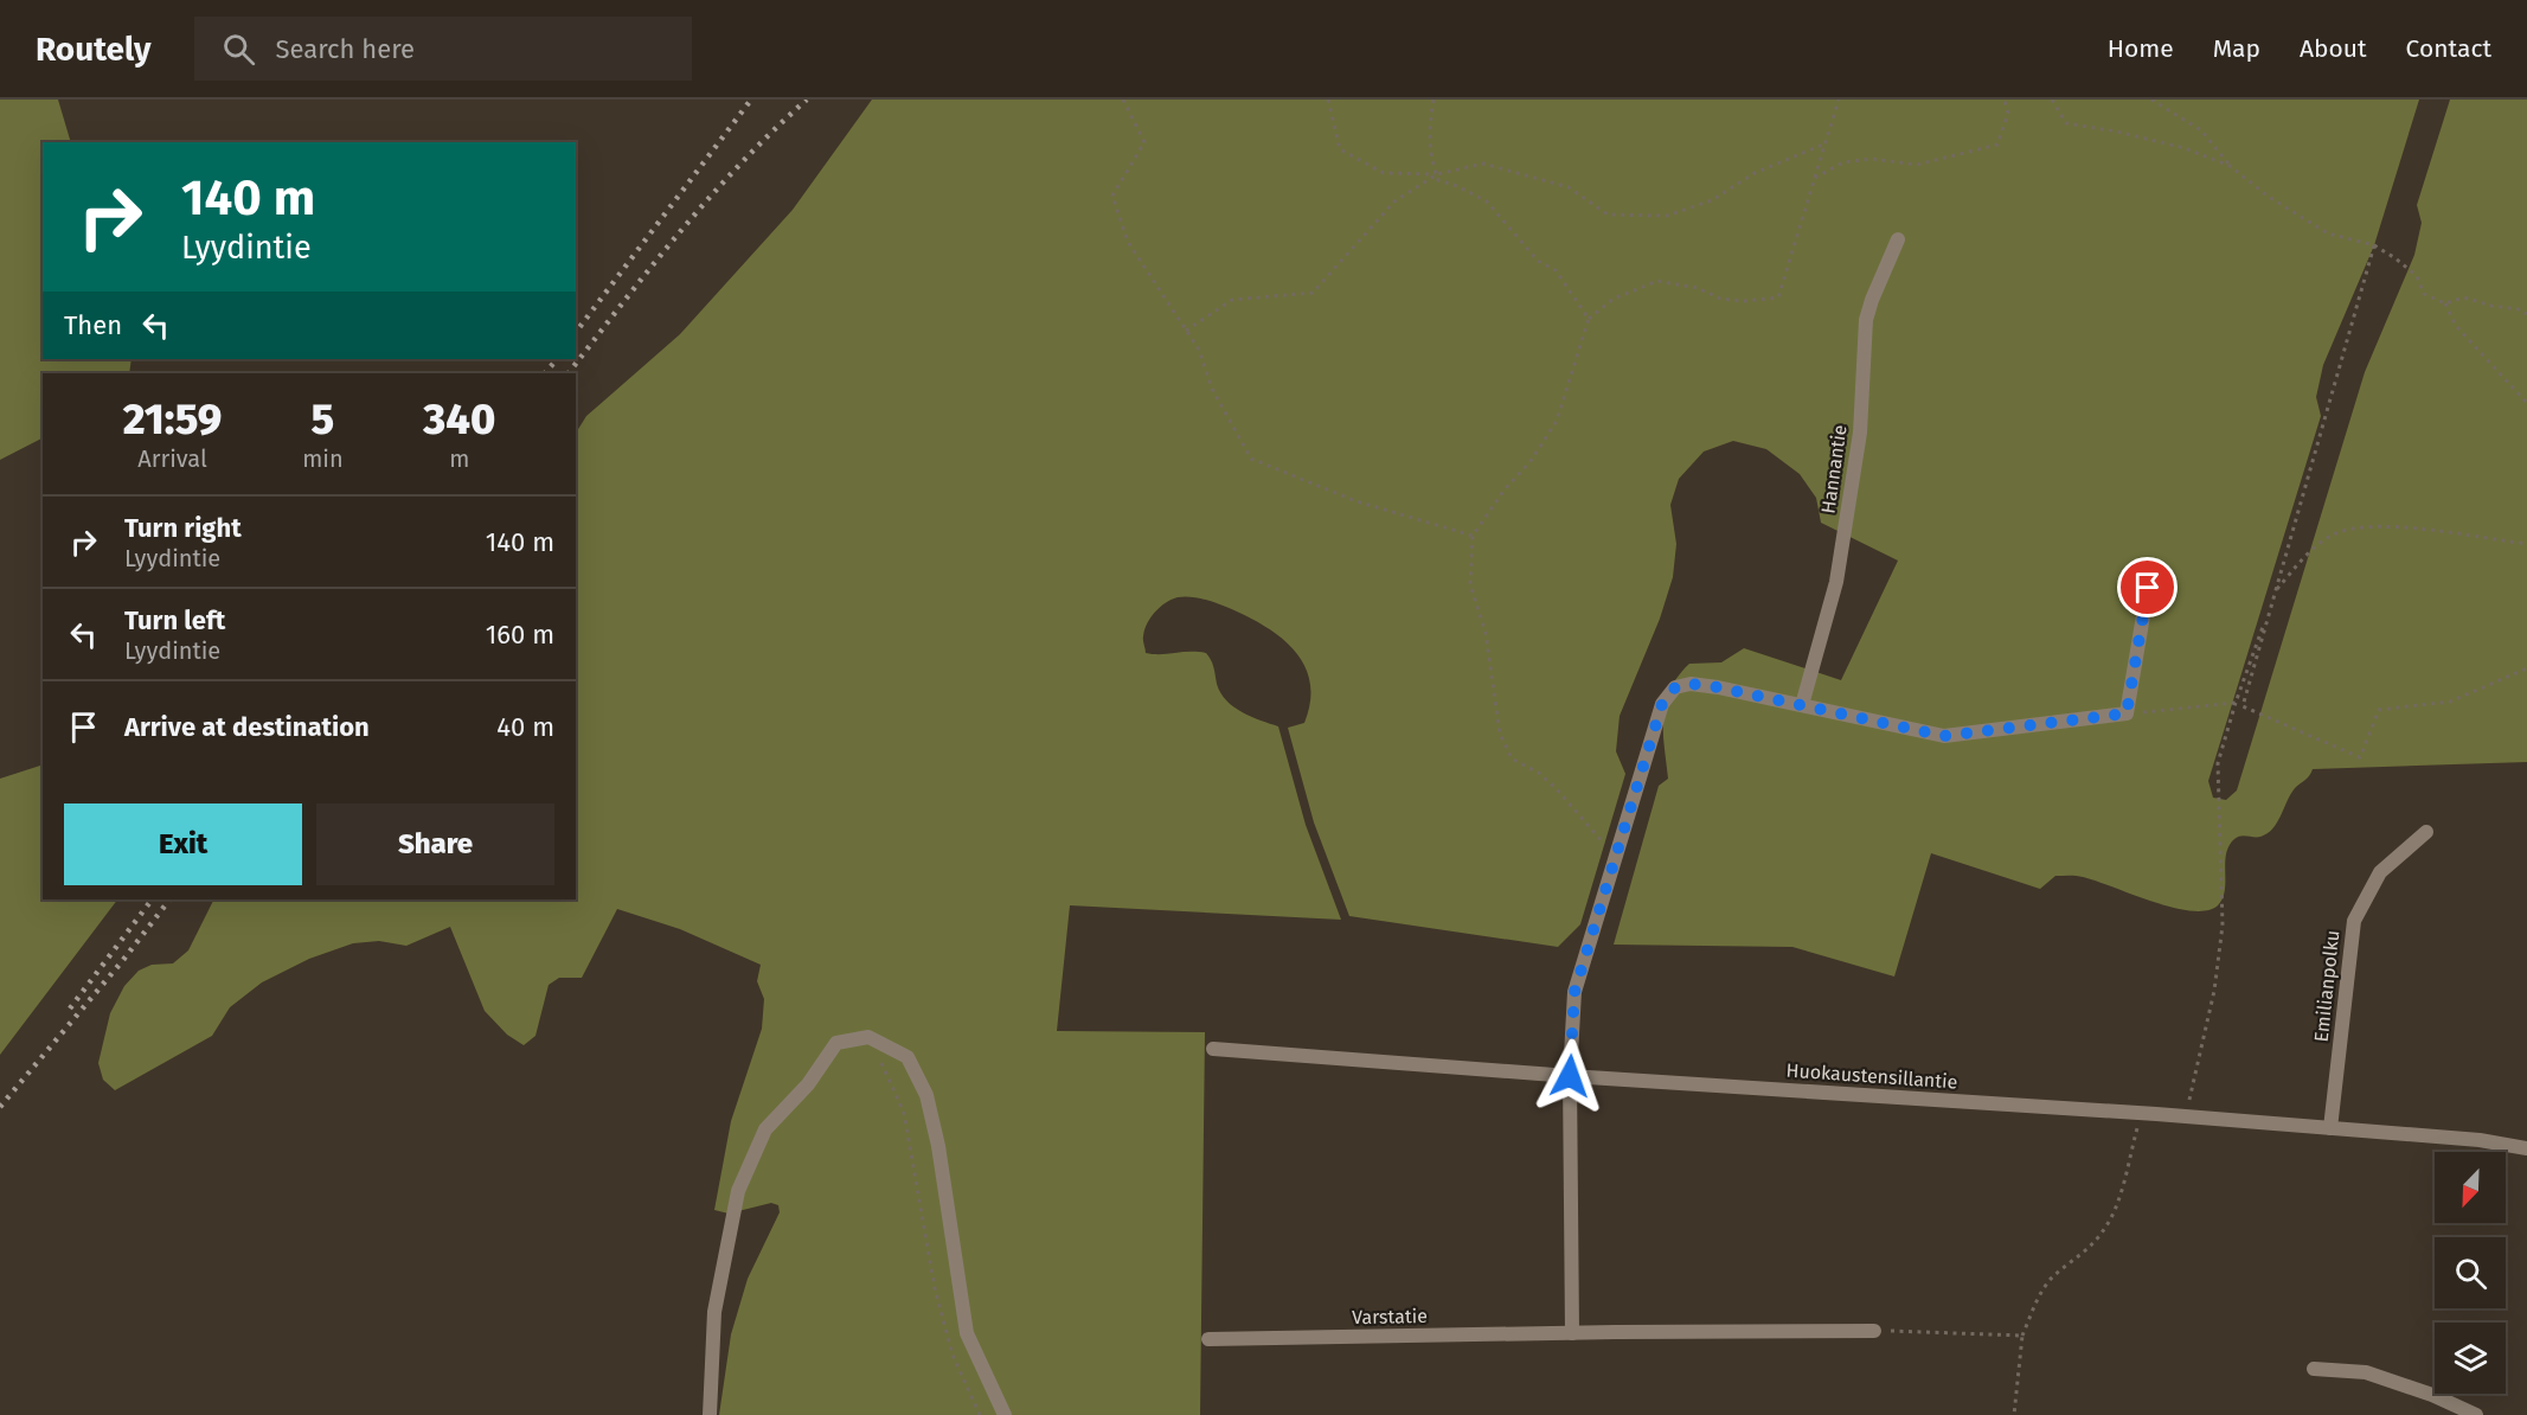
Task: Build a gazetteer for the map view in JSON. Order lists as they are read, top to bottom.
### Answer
{
  "streets": {
    "street": [
      "Hannantie",
      "Emilianpolku",
      "Huokaustensillantie",
      "Varstatie"
    ]
  },
  "crossings": [
    ["Emilianpolku", "Huokaustensillantie"]
  ],
  "north": "bottom left",
  "page": {
    "header": "Routely",
    "search": "Search here",
    "nav": [
      "Home",
      "Map",
      "About",
      "Contact"
    ],
    "turn": ["140 m", "Lyydintie"],
    "then": "Then",
    "eta": [
      "21:59",
      "Arrival",
      "5",
      "min",
      "340",
      "m"
    ],
    "list": [
      {
        "name": "Turn right",
        "note": "Lyydintie",
        "value": "140 m"
      },
      {
        "name": "Turn left",
        "note": "Lyydintie",
        "value": "160 m"
      },
      {
        "name": "Arrive at destination",
        "value": "40 m"
      }
    ],
    "buttons": ["Exit", "Share"]
  }
}
